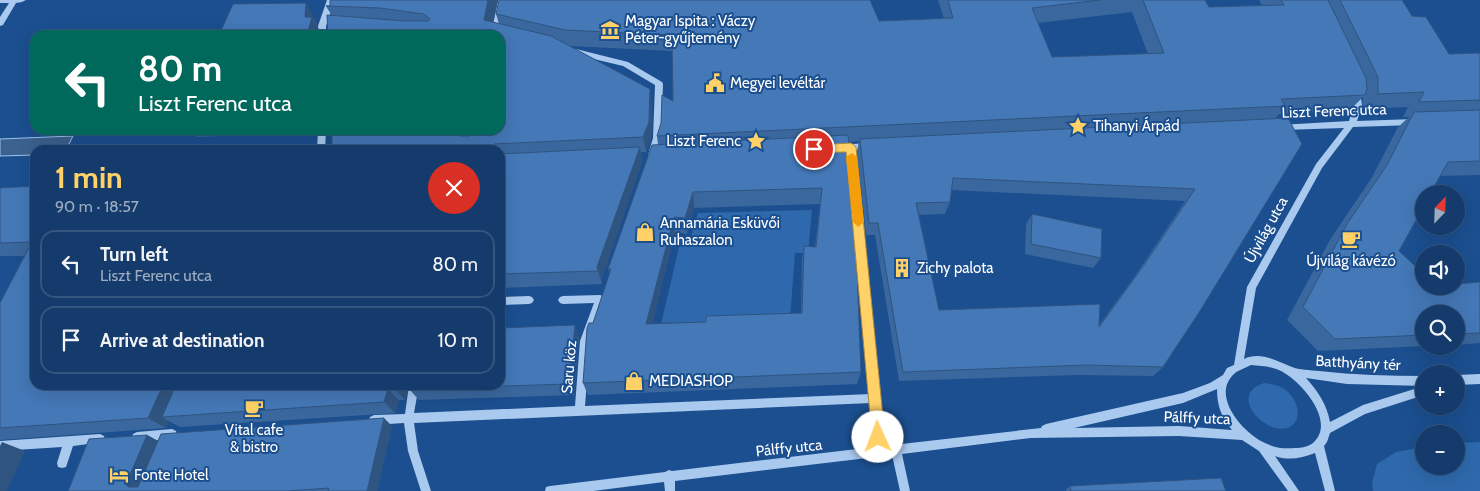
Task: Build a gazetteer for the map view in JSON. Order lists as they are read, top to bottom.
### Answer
{
  "streets": {
    "street": [
      "Liszt Ferenc utca",
      "Újvilág utca",
      "Batthyány tér",
      "Saru köz",
      "Pálffy utca"
    ]
  },
  "crossings": [
    ["Liszt Ferenc utca", "Újvilág utca"],
    ["Újvilág utca", "Batthyány tér"],
    ["Újvilág utca", "Pálffy utca"],
    ["Batthyány tér", "Pálffy utca"]
  ],
  "places": {
    "museum": ["Magyar Ispita : Váczy Péter-gyűjtemény"],
    "public building": ["Megyei levéltár"],
    "place": ["Tihanyi Árpád", "Liszt Ferenc"],
    "shop": ["Annamária Esküvői Ruhaszalon", "MEDIASHOP"],
    "cafe": ["Újvilág kávézó", "Vital cafe & bistro"],
    "building": ["Zichy palota"],
    "hotel": ["Fonte Hotel"]
  },
  "north": "top right",
  "page": {
    "turn": ["80 m", "Liszt Ferenc utca"],
    "heading": ["1 min", "90 m · 18:57"],
    "map_buttons": ["+", "−"],
    "list": [
      {
        "name": "Turn left",
        "note": "Liszt Ferenc utca",
        "value": "80 m"
      },
      {
        "name": "Arrive at destination",
        "value": "10 m"
      }
    ]
  }
}
